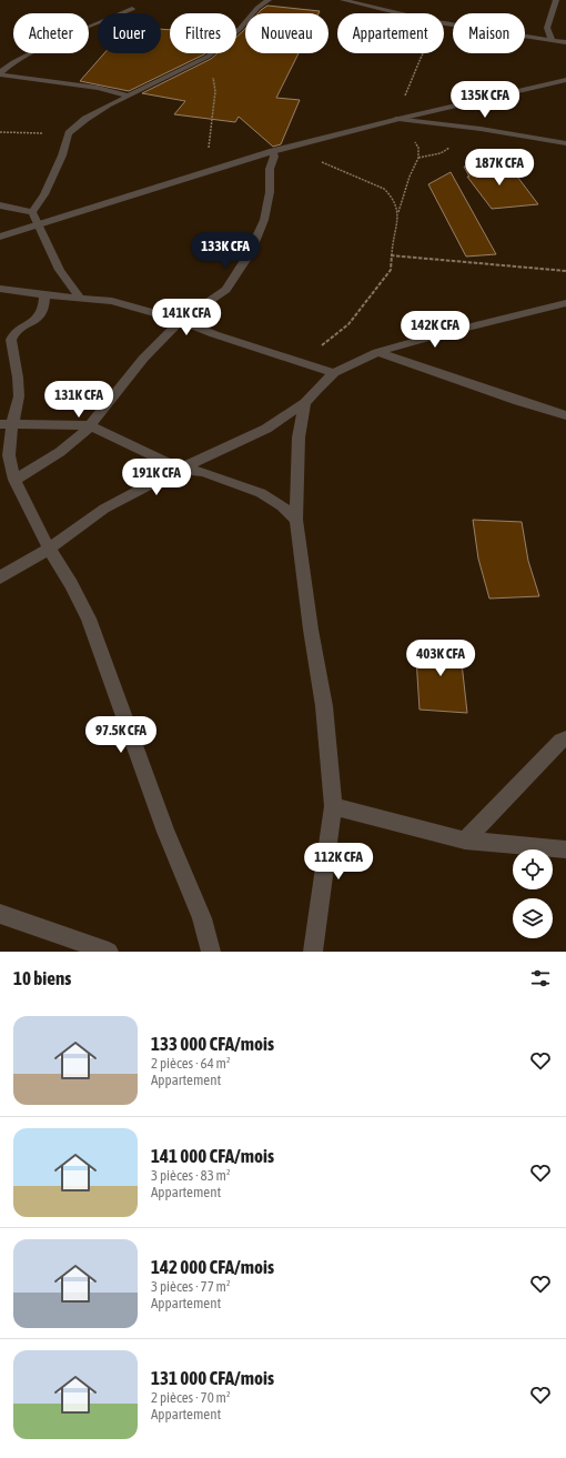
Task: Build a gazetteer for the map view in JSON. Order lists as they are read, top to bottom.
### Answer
{
  "page": {
    "chip": [
      "Acheter",
      "Louer",
      "Filtres",
      "Nouveau",
      "Appartement",
      "Maison"
    ],
    "price": [
      "135K CFA",
      "187K CFA",
      "133K CFA",
      "141K CFA",
      "142K CFA",
      "131K CFA",
      "191K CFA",
      "403K CFA",
      "97.5K CFA",
      "112K CFA"
    ],
    "heading": "10 biens",
    "list": [
      {
        "name": "133 000 CFA/mois",
        "note": "2 pièces · 64 m² · Appartement"
      },
      {
        "name": "141 000 CFA/mois",
        "note": "3 pièces · 83 m² · Appartement"
      },
      {
        "name": "142 000 CFA/mois",
        "note": "3 pièces · 77 m² · Appartement"
      },
      {
        "name": "131 000 CFA/mois",
        "note": "2 pièces · 70 m² · Appartement"
      }
    ]
  }
}
